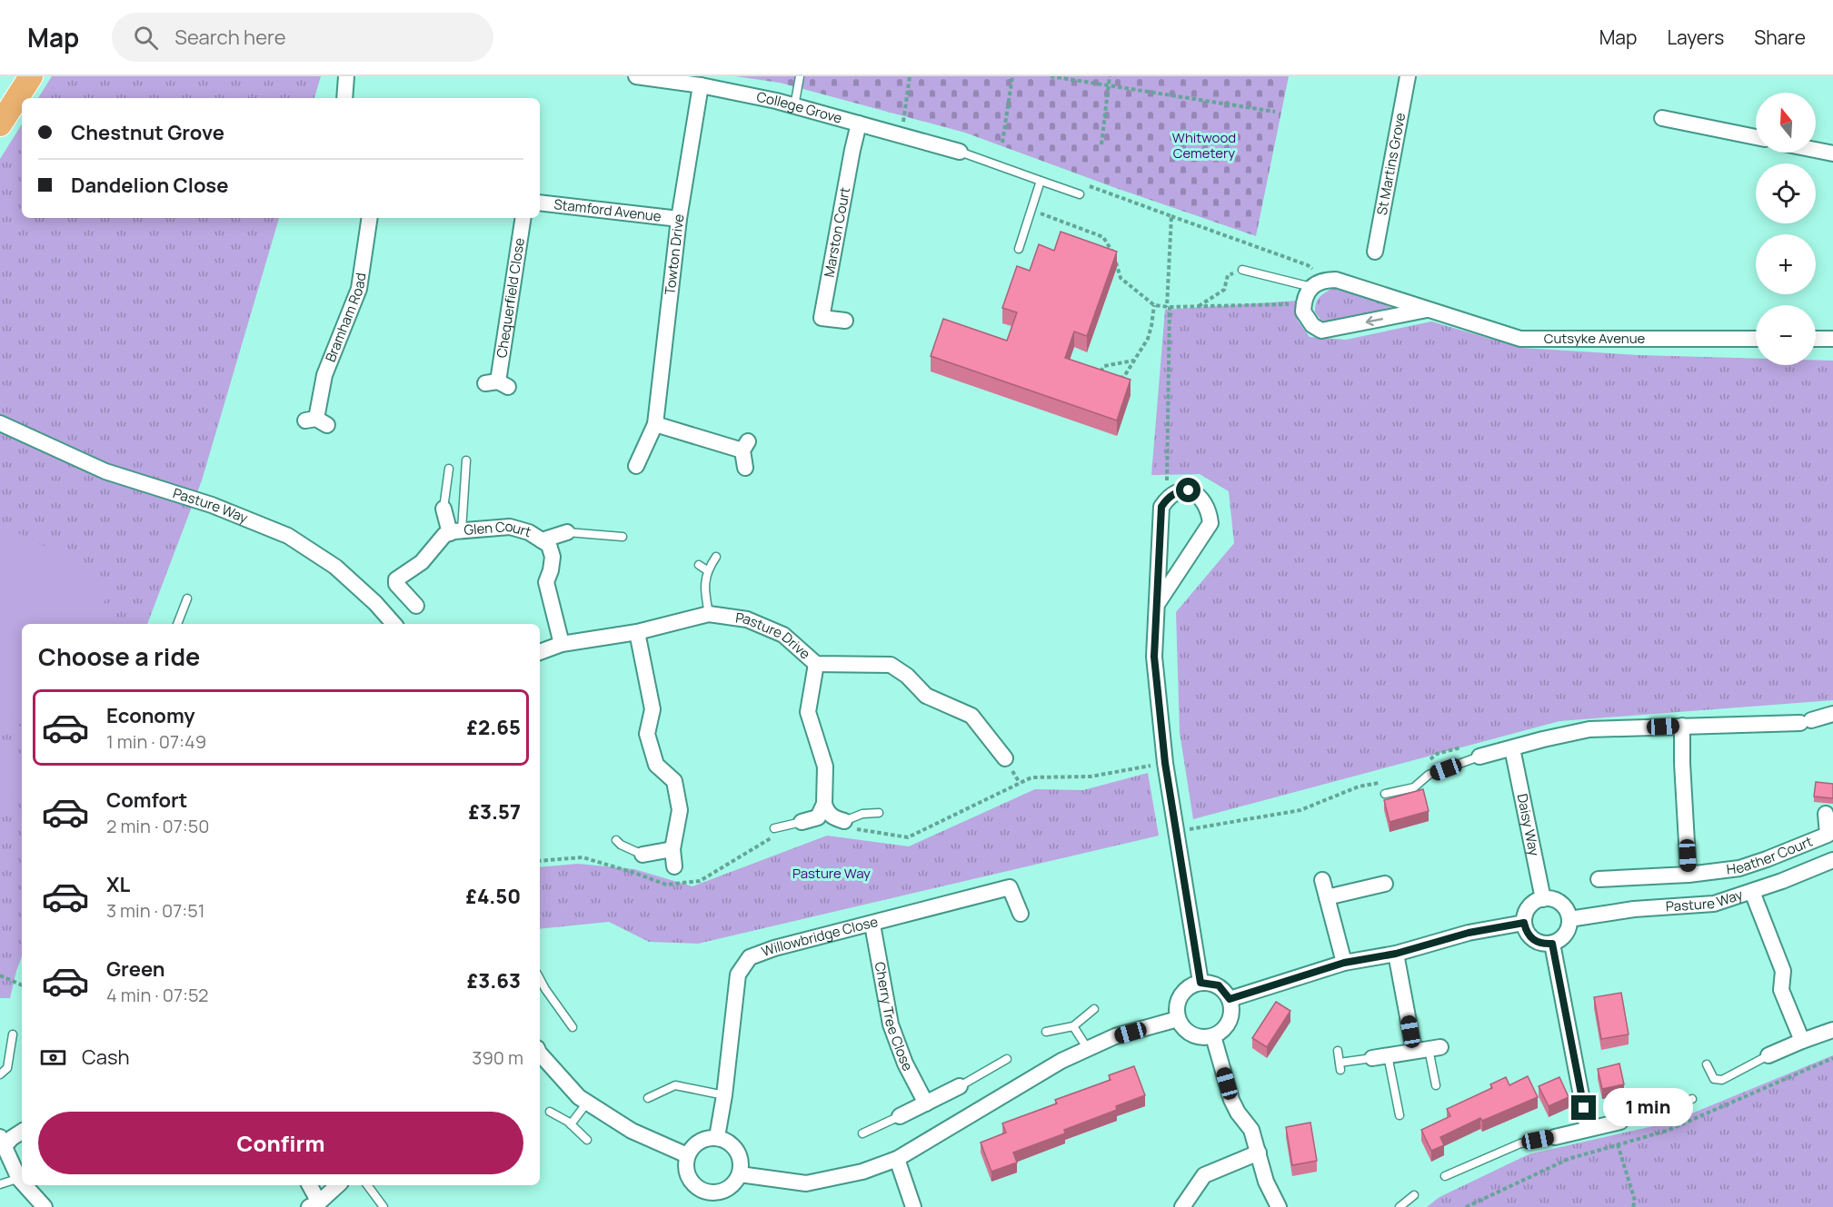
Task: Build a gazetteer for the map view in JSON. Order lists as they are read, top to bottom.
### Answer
{
  "streets": {
    "street": [
      "College Grove",
      "St Martins Grove",
      "Stamford Avenue",
      "Marston Court",
      "Towton Drive",
      "Chequerfield Close",
      "Bramham Road",
      "Cutsyke Avenue",
      "Pasture Way",
      "Glen Court",
      "Pasture Drive",
      "Daisy Way",
      "Heather Court",
      "Willowbridge Close",
      "Cherry Tree Close"
    ]
  },
  "crossings": [
    ["College Grove", "Marston Court"],
    ["College Grove", "Towton Drive"],
    ["Stamford Avenue", "Towton Drive"],
    ["Pasture Way", "Daisy Way"],
    ["Glen Court", "Pasture Drive"],
    ["Willowbridge Close", "Cherry Tree Close"]
  ],
  "parks": ["Whitwood Cemetery", "Pasture Way"],
  "north": "top",
  "page": {
    "header": "Map",
    "search": "Search here",
    "nav": ["Map", "Layers", "Share"],
    "map_buttons": ["+", "−"],
    "banner": ["Chestnut Grove", "Dandelion Close"],
    "heading": "Choose a ride",
    "list": [
      {
        "name": "Economy",
        "note": "1 min · 07:49",
        "value": "£2.65"
      },
      {
        "name": "Comfort",
        "note": "2 min · 07:50",
        "value": "£3.57"
      },
      {
        "name": "XL",
        "note": "3 min · 07:51",
        "value": "£4.50"
      },
      {
        "name": "Green",
        "note": "4 min · 07:52",
        "value": "£3.63"
      }
    ],
    "pay": ["Cash", "390 m"],
    "bubble": "1 min",
    "buttons": "Confirm"
  }
}
